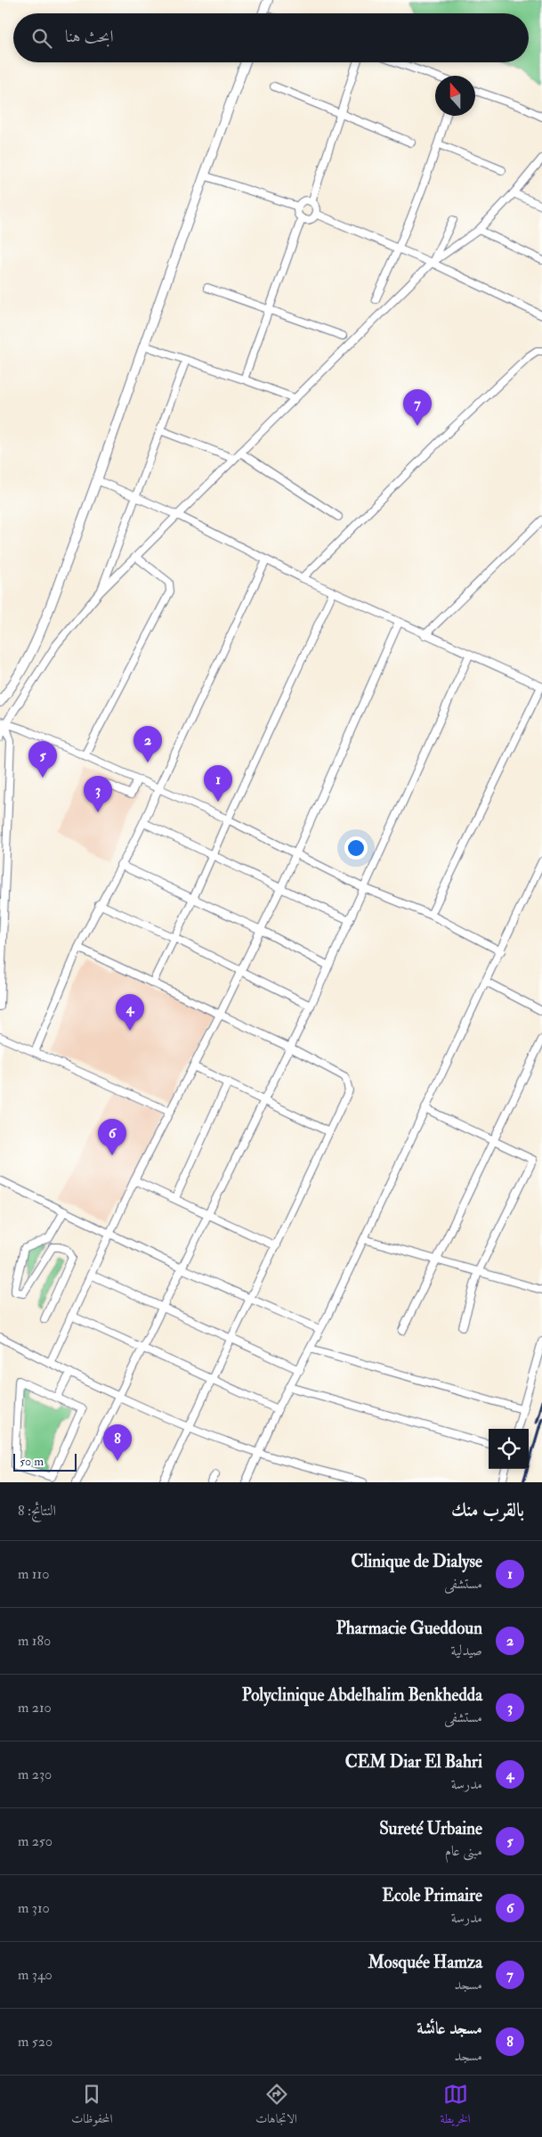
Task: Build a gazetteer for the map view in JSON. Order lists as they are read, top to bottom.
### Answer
{
  "scale_bar": "50 m",
  "north": "top",
  "page": {
    "search": "ابحث هنا",
    "pins": [
      "7",
      "2",
      "5",
      "1",
      "3",
      "4",
      "6",
      "8"
    ],
    "scale": "50 m",
    "heading": ["بالقرب منك", "النتائج: 8"],
    "list": [
      {
        "mark": "1",
        "name": "Clinique de Dialyse",
        "note": "مستشفى",
        "value": "110 m"
      },
      {
        "mark": "2",
        "name": "Pharmacie Gueddoun",
        "note": "صيدلية",
        "value": "180 m"
      },
      {
        "mark": "3",
        "name": "Polyclinique Abdelhalim Benkhedda",
        "note": "مستشفى",
        "value": "210 m"
      },
      {
        "mark": "4",
        "name": "CEM Diar El Bahri",
        "note": "مدرسة",
        "value": "230 m"
      },
      {
        "mark": "5",
        "name": "Sureté Urbaine",
        "note": "مبنى عام",
        "value": "250 m"
      },
      {
        "mark": "6",
        "name": "Ecole Primaire",
        "note": "مدرسة",
        "value": "310 m"
      },
      {
        "mark": "7",
        "name": "Mosquée Hamza",
        "note": "مسجد",
        "value": "340 m"
      },
      {
        "mark": "8",
        "name": "مسجد عائشة",
        "note": "مسجد",
        "value": "520 m"
      }
    ],
    "nav": ["الخريطة", "الاتجاهات", "المحفوظات"]
  }
}
